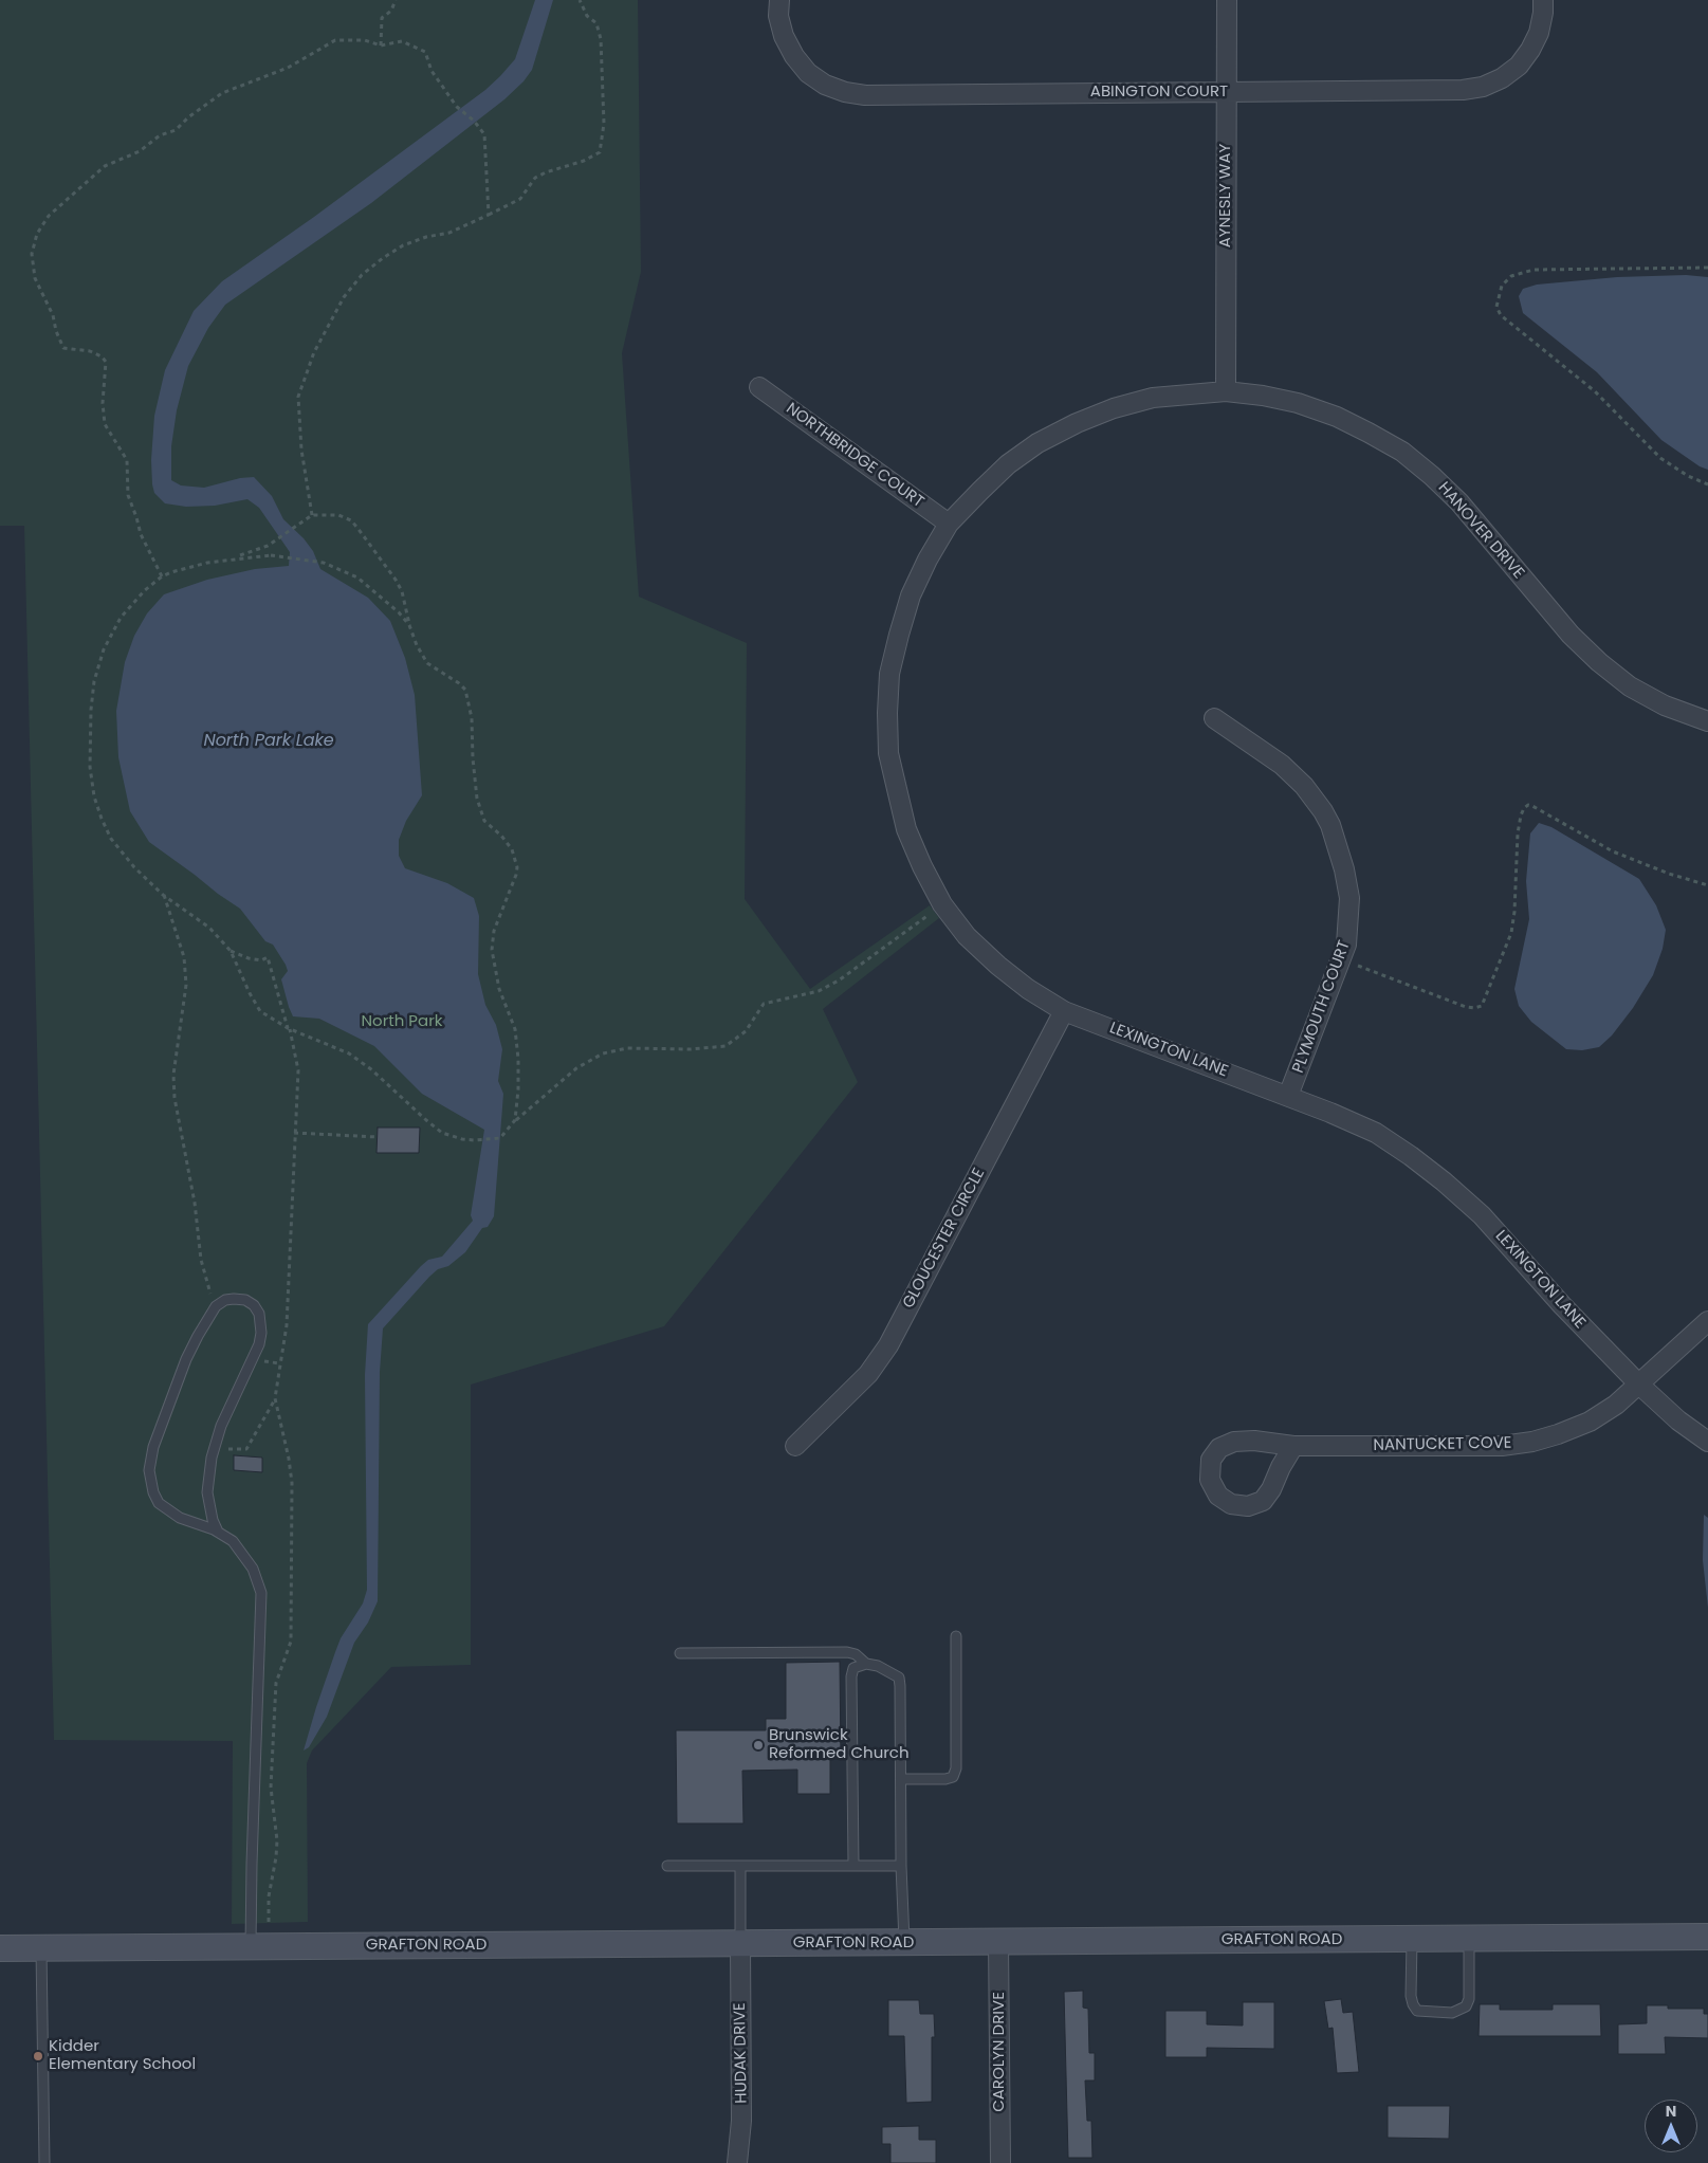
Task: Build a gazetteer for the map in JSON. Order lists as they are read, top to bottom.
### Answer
{
  "streets": {
    "street": [
      "ABINGTON COURT",
      "AYNESLY WAY",
      "NORTHBRIDGE COURT",
      "HANOVER DRIVE",
      "PLYMOUTH COURT",
      "LEXINGTON LANE",
      "GLOUCESTER CIRCLE",
      "NANTUCKET COVE",
      "GRAFTON ROAD",
      "CAROLYN DRIVE",
      "HUDAK DRIVE"
    ]
  },
  "crossings": [
    ["ABINGTON COURT", "AYNESLY WAY"],
    ["AYNESLY WAY", "HANOVER DRIVE"],
    ["NORTHBRIDGE COURT", "HANOVER DRIVE"],
    ["NORTHBRIDGE COURT", "LEXINGTON LANE"],
    ["HANOVER DRIVE", "LEXINGTON LANE"],
    ["PLYMOUTH COURT", "LEXINGTON LANE"],
    ["LEXINGTON LANE", "GLOUCESTER CIRCLE"],
    ["LEXINGTON LANE", "NANTUCKET COVE"],
    ["GRAFTON ROAD", "CAROLYN DRIVE"],
    ["GRAFTON ROAD", "HUDAK DRIVE"]
  ],
  "water": ["North Park Lake"],
  "parks": ["North Park"],
  "places": ["Brunswick Reformed Church", "Kidder Elementary School"],
  "north": "top"
}
